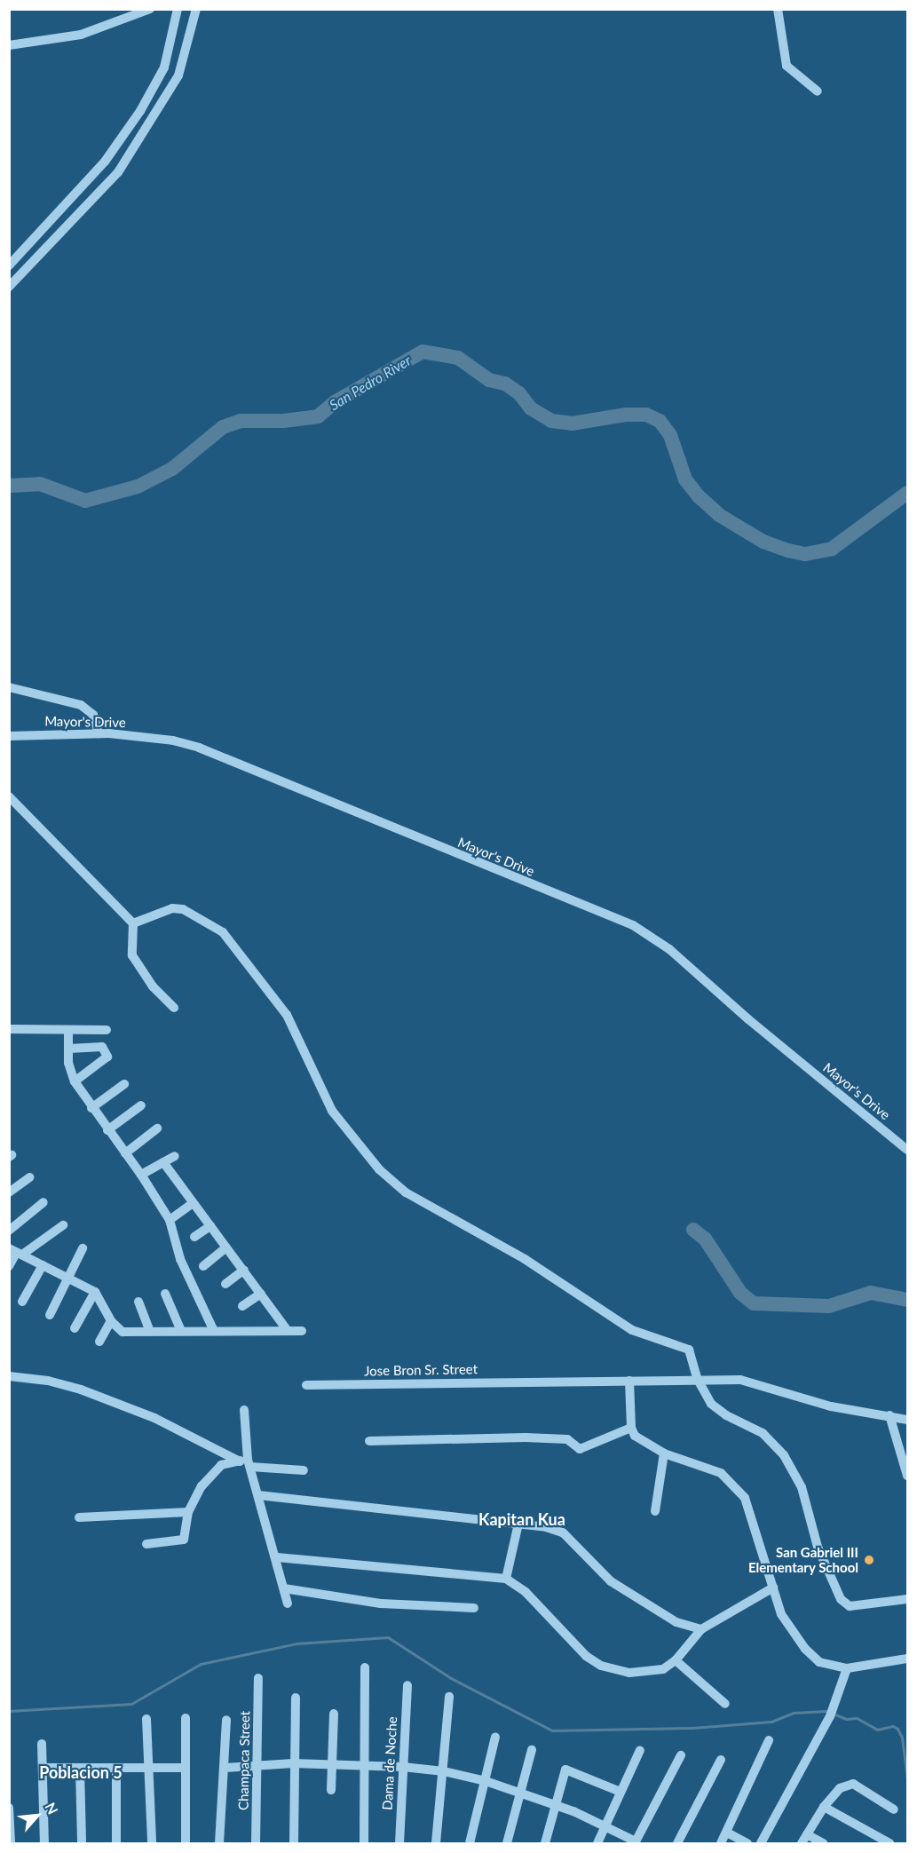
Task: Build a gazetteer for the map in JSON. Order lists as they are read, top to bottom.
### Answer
{
  "streets": {
    "street": [
      "Mayor's Drive",
      "Jose Bron Sr. Street",
      "Champaca Street",
      "Dama de Noche"
    ]
  },
  "districts": ["Kapitan Kua", "Poblacion 5"],
  "water": ["San Pedro River"],
  "places": ["San Gabriel III Elementary School"],
  "north": "top right"
}
